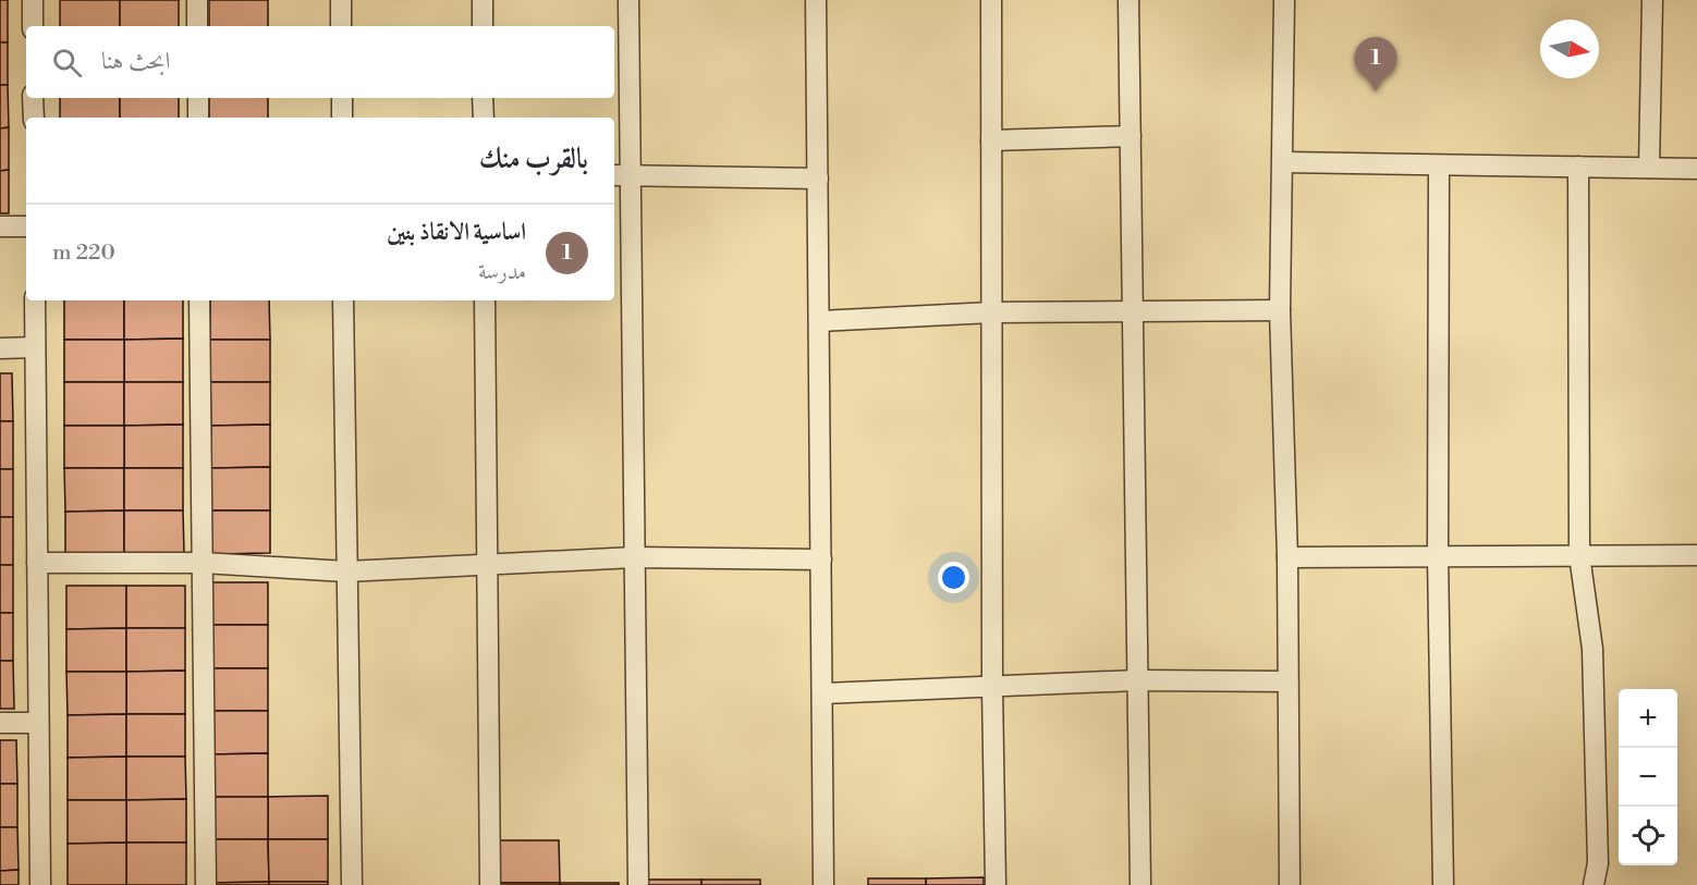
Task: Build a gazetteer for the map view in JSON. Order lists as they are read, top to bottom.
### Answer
{
  "north": "right",
  "page": {
    "search": "ابحث هنا",
    "pins": "1",
    "heading": "بالقرب منك",
    "list": [
      {
        "mark": "1",
        "name": "اساسية الانقاذ بنين",
        "note": "مدرسة",
        "value": "220 m"
      }
    ],
    "map_buttons": ["+", "−"]
  }
}
